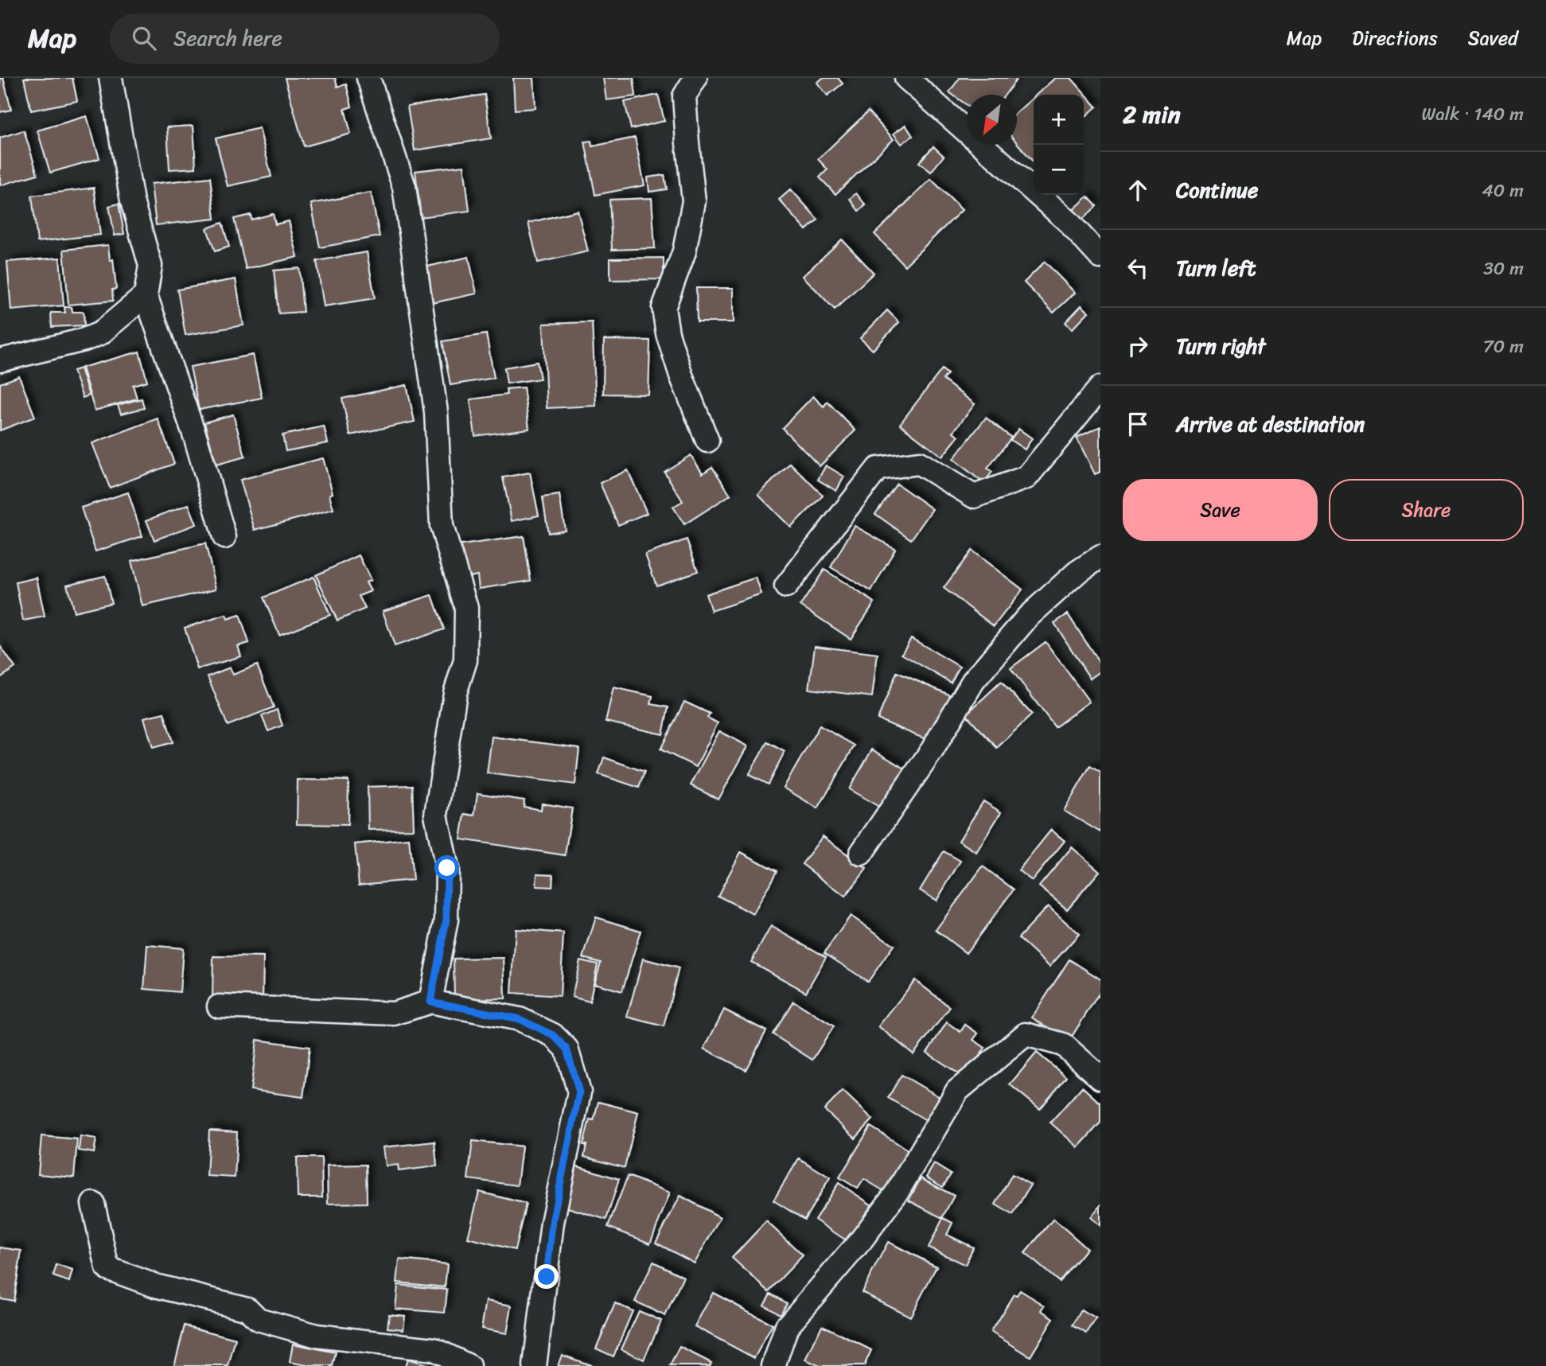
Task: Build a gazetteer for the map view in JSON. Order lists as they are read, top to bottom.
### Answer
{
  "north": "bottom left",
  "page": {
    "header": "Map",
    "search": "Search here",
    "nav": ["Map", "Directions", "Saved"],
    "heading": ["2 min", "Walk · 140 m"],
    "map_buttons": ["+", "−"],
    "list": [
      ["Continue", "40 m"],
      ["Turn left", "30 m"],
      ["Turn right", "70 m"],
      "Arrive at destination"
    ],
    "buttons": ["Save", "Share"]
  }
}
